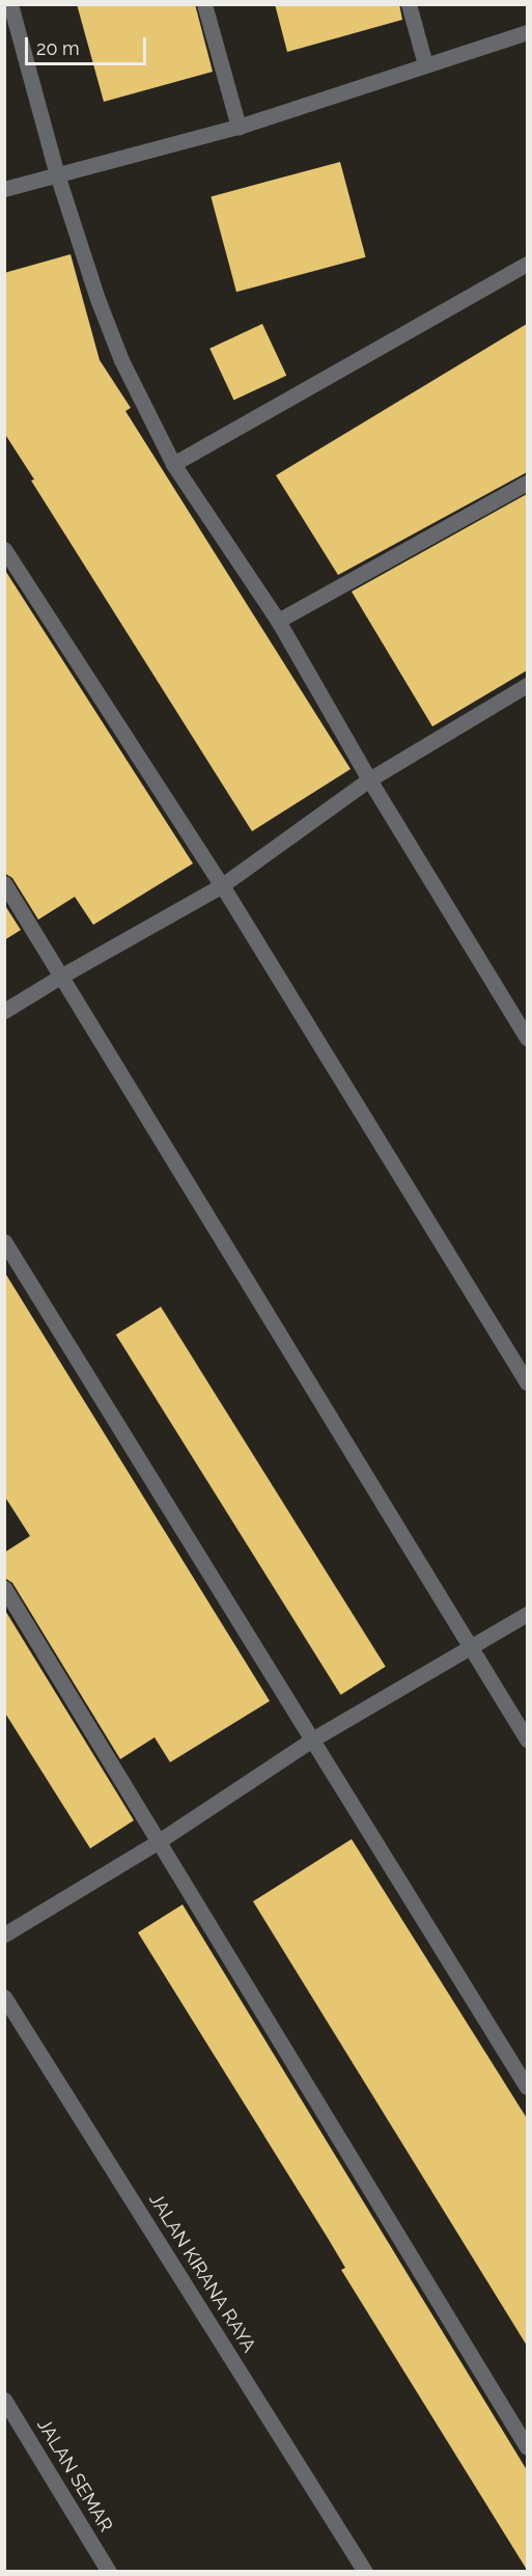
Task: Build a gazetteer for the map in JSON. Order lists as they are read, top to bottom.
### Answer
{
  "streets": {
    "street": ["JALAN KIRANA RAYA", "JALAN SEMAR"]
  },
  "scale_bar": "20 m"
}
